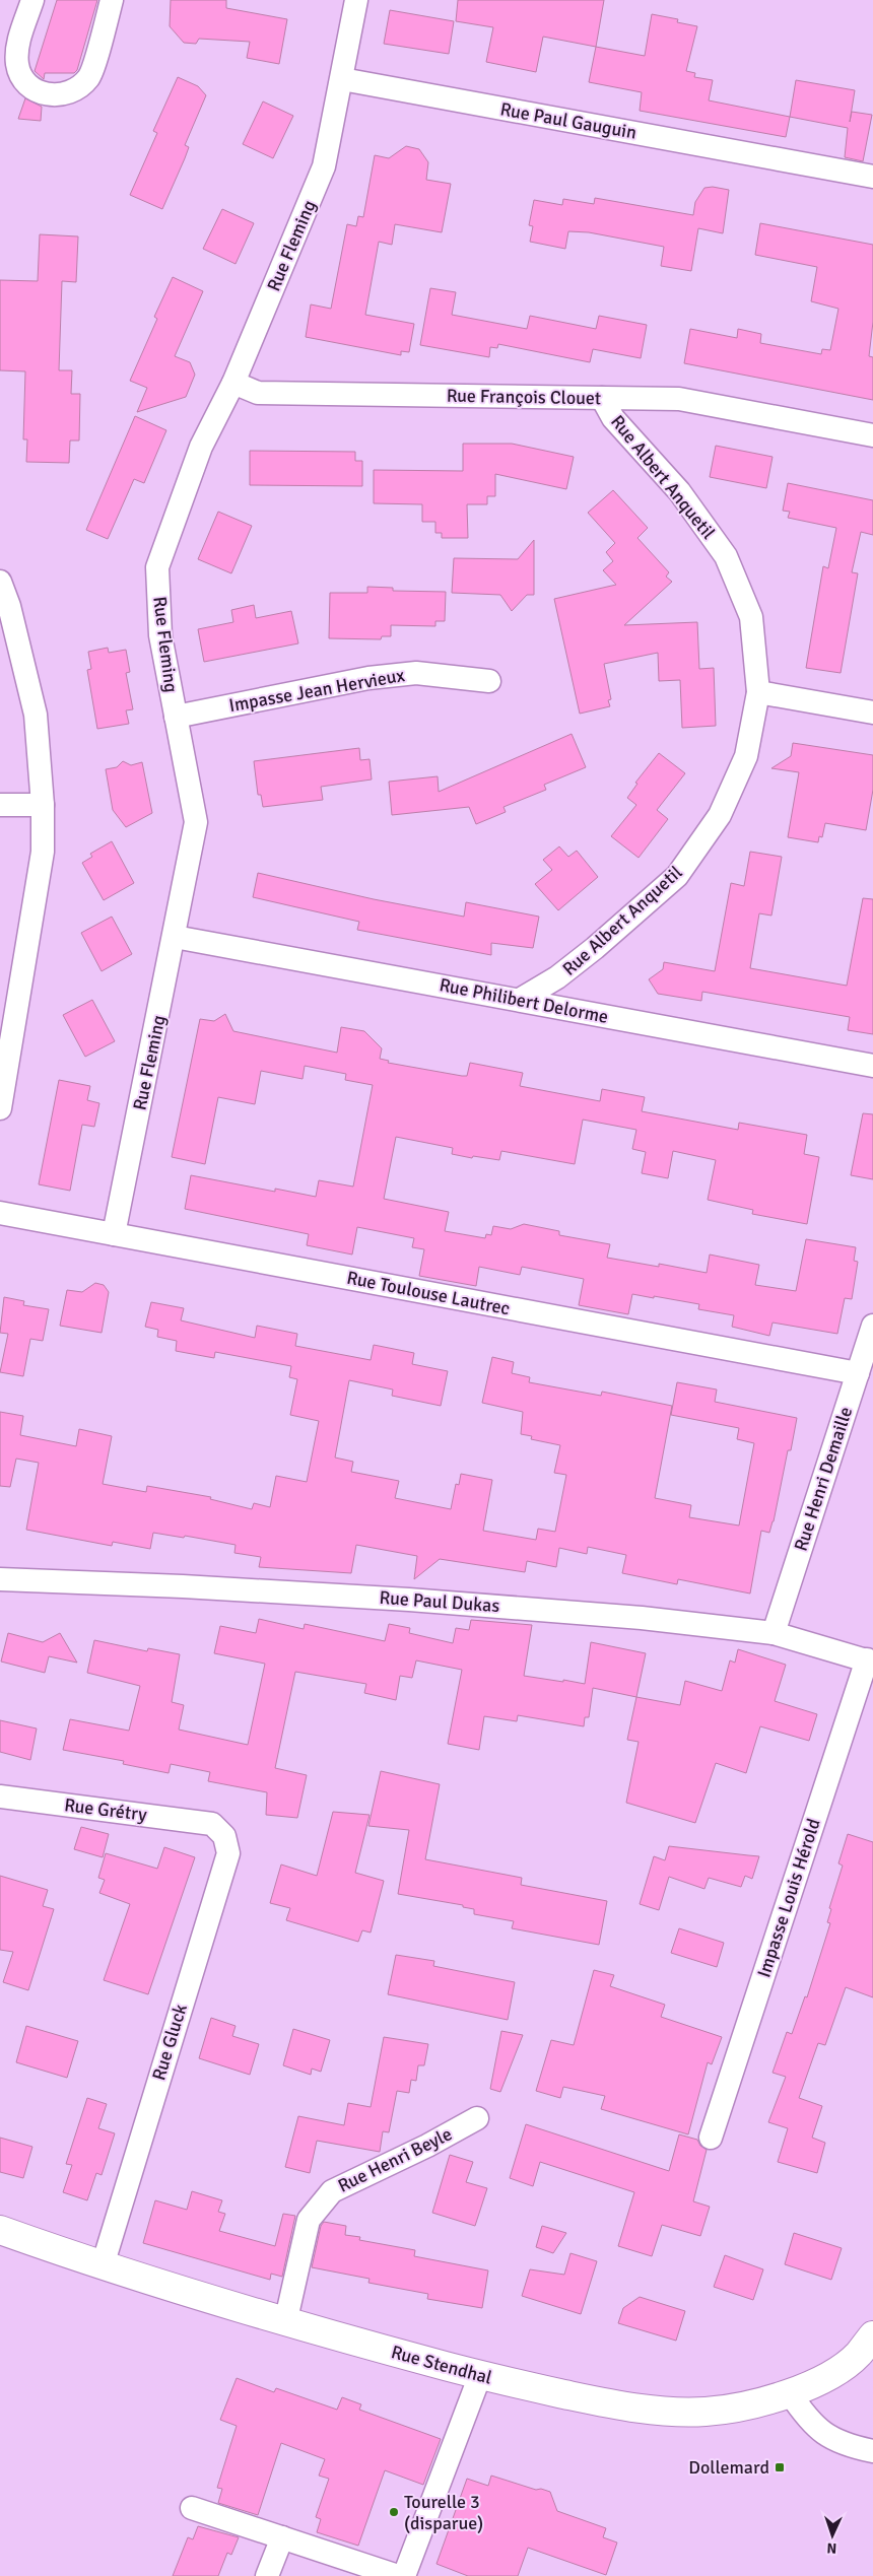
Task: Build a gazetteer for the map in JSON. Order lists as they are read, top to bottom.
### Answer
{
  "streets": {
    "street": [
      "Rue Paul Gauguin",
      "Rue Fleming",
      "Rue François Clouet",
      "Rue Albert Anquetil",
      "Impasse Jean Hervieux",
      "Rue Philibert Delorme",
      "Rue Toulouse Lautrec",
      "Rue Henri Demaille",
      "Rue Paul Dukas",
      "Rue Grétry",
      "Impasse Louis Hérold",
      "Rue Gluck",
      "Rue Henri Beyle",
      "Rue Stendhal"
    ]
  },
  "crossings": [
    ["Rue Paul Gauguin", "Rue Fleming"],
    ["Rue Fleming", "Rue François Clouet"],
    ["Rue Fleming", "Impasse Jean Hervieux"],
    ["Rue Fleming", "Rue Philibert Delorme"],
    ["Rue Fleming", "Rue Toulouse Lautrec"],
    ["Rue François Clouet", "Rue Albert Anquetil"],
    ["Rue Albert Anquetil", "Rue Philibert Delorme"],
    ["Rue Toulouse Lautrec", "Rue Henri Demaille"],
    ["Rue Henri Demaille", "Rue Paul Dukas"],
    ["Rue Paul Dukas", "Impasse Louis Hérold"],
    ["Rue Grétry", "Rue Gluck"],
    ["Rue Gluck", "Rue Stendhal"],
    ["Rue Henri Beyle", "Rue Stendhal"]
  ],
  "places": {
    "transit": ["Dollemard"],
    "other": ["Tourelle 3 (disparue)"]
  },
  "north": "bottom"
}
